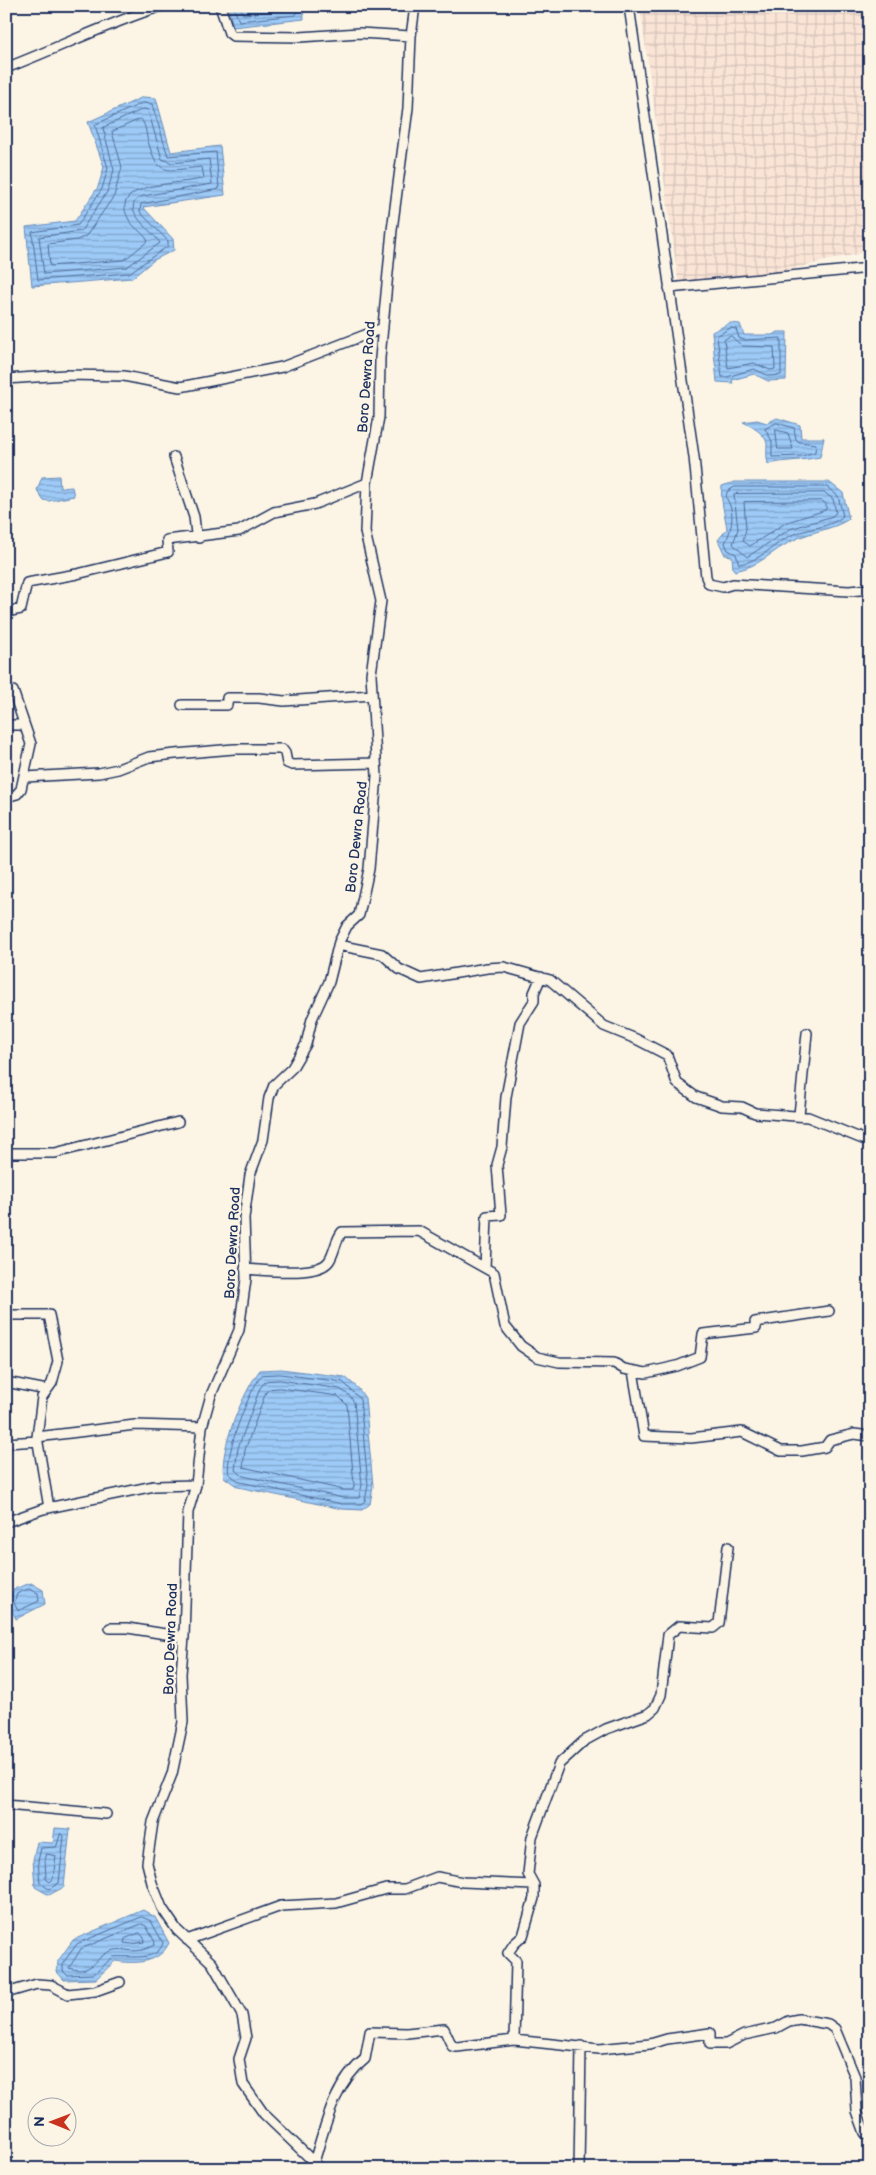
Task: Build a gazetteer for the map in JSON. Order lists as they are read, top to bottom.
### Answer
{
  "streets": {
    "street": ["Boro Dewra Road"]
  },
  "north": "left"
}
